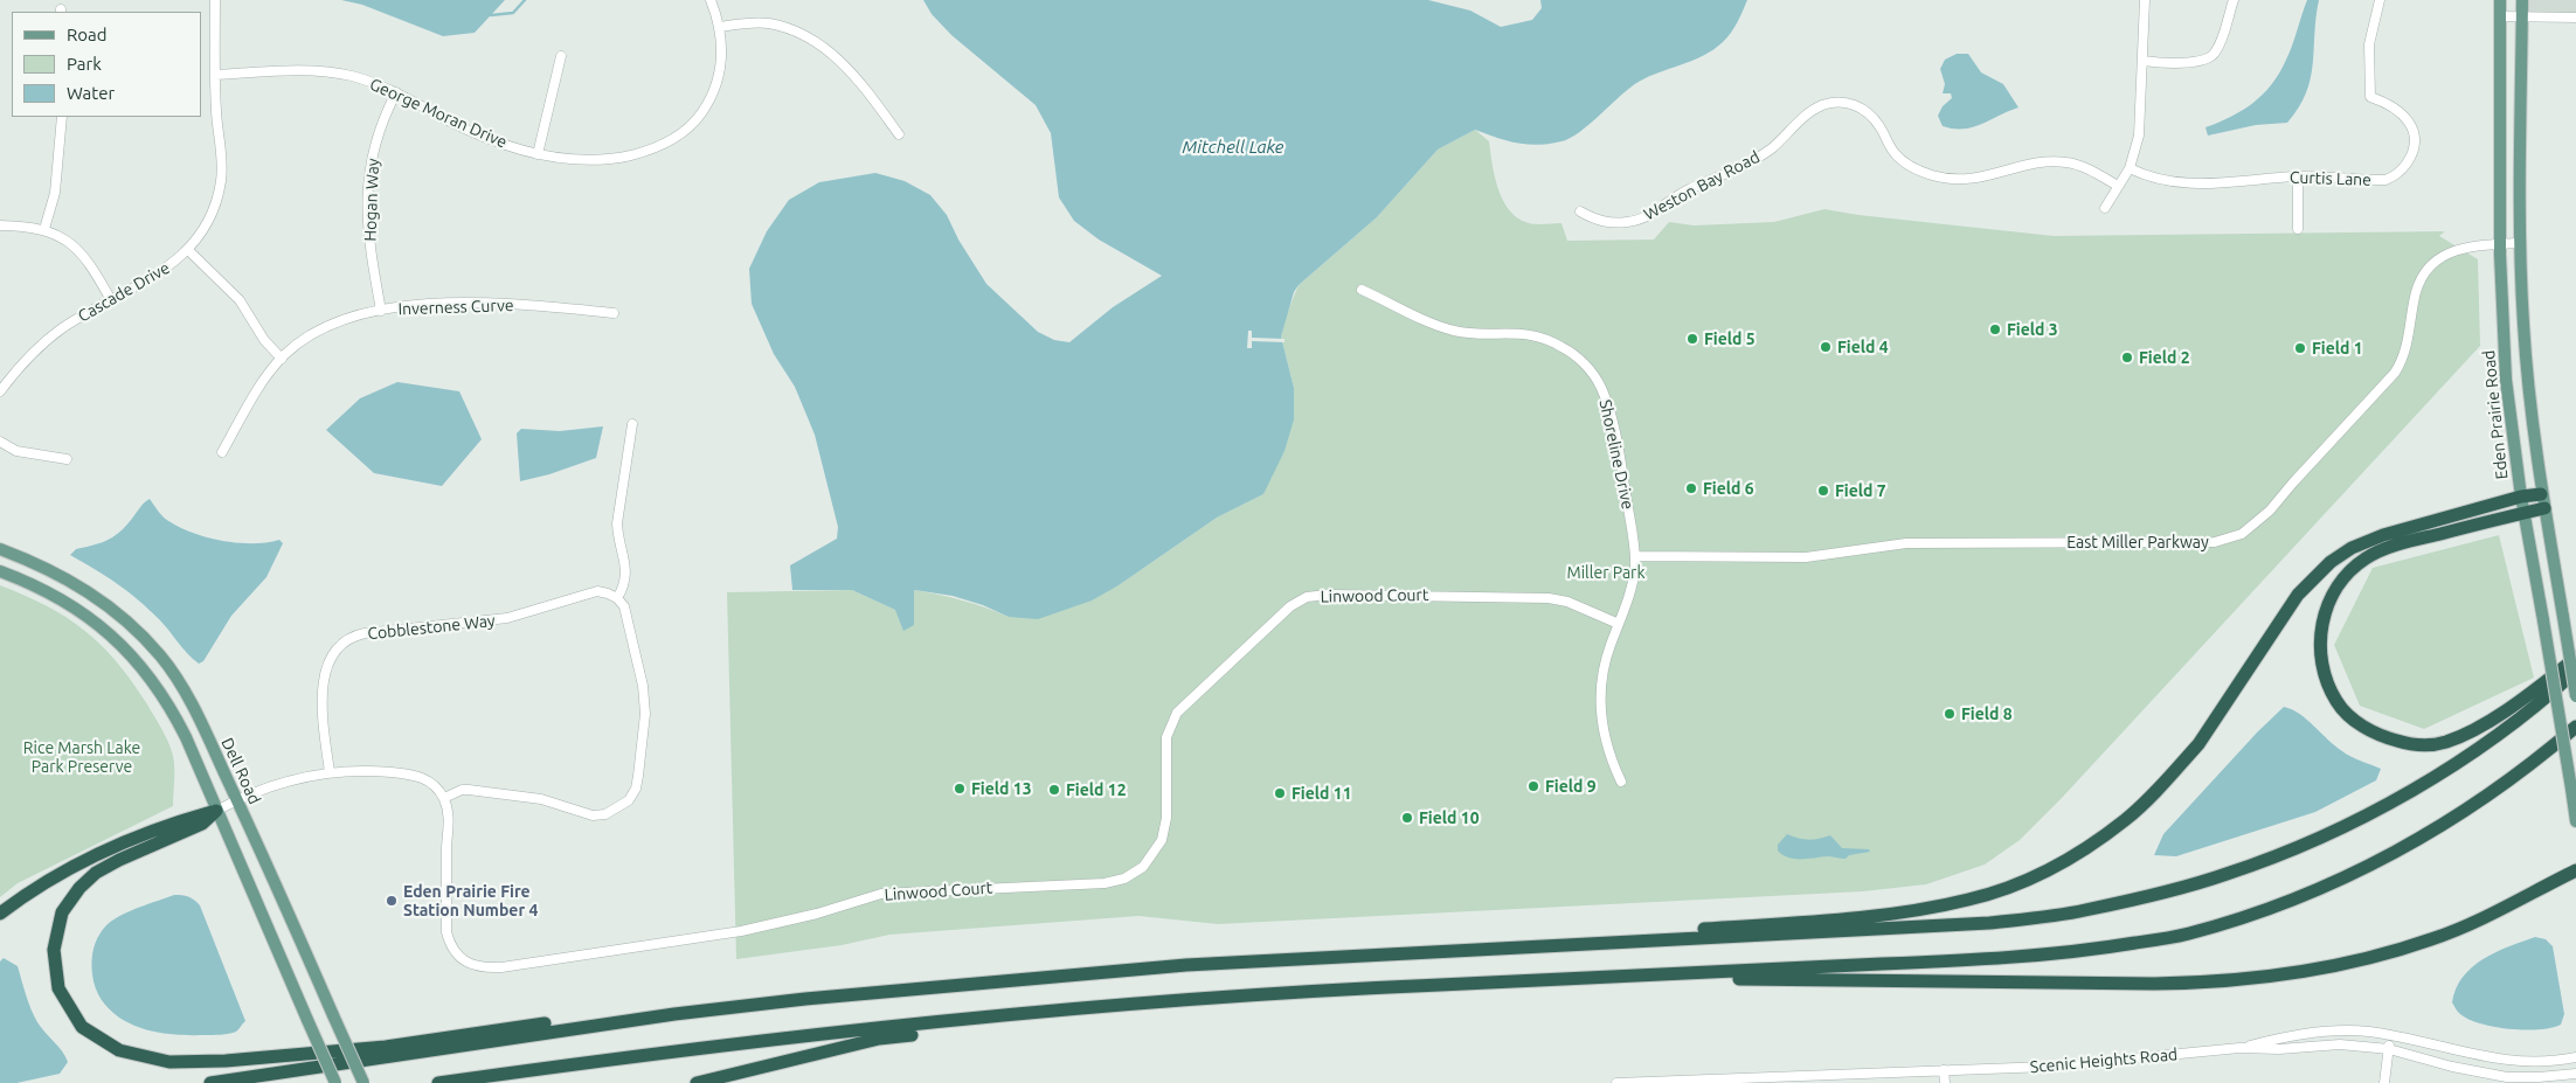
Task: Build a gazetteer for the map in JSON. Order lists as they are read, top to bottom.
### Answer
{
  "streets": {
    "main road": ["Eden Prairie Road", "Dell Road"],
    "street": [
      "George Moran Drive",
      "Curtis Lane",
      "Weston Bay Road",
      "Hogan Way",
      "Cascade Drive",
      "Inverness Curve",
      "Shoreline Drive",
      "East Miller Parkway",
      "Linwood Court",
      "Cobblestone Way",
      "Scenic Heights Road"
    ]
  },
  "crossings": [
    ["George Moran Drive", "Hogan Way"],
    ["George Moran Drive", "Cascade Drive"],
    ["Hogan Way", "Inverness Curve"],
    ["Eden Prairie Road", "East Miller Parkway"],
    ["Shoreline Drive", "East Miller Parkway"],
    ["Shoreline Drive", "Linwood Court"]
  ],
  "water": ["Mitchell Lake"],
  "parks": ["Miller Park", "Rice Marsh Lake Park Preserve"],
  "places": [
    "Field 3",
    "Field 5",
    "Field 4",
    "Field 1",
    "Field 2",
    "Field 6",
    "Field 7",
    "Field 8",
    "Field 9",
    "Field 13",
    "Field 12",
    "Field 11",
    "Field 10",
    "Eden Prairie Fire Station Number 4"
  ],
  "legend": ["Road", "Park", "Water"]
}
